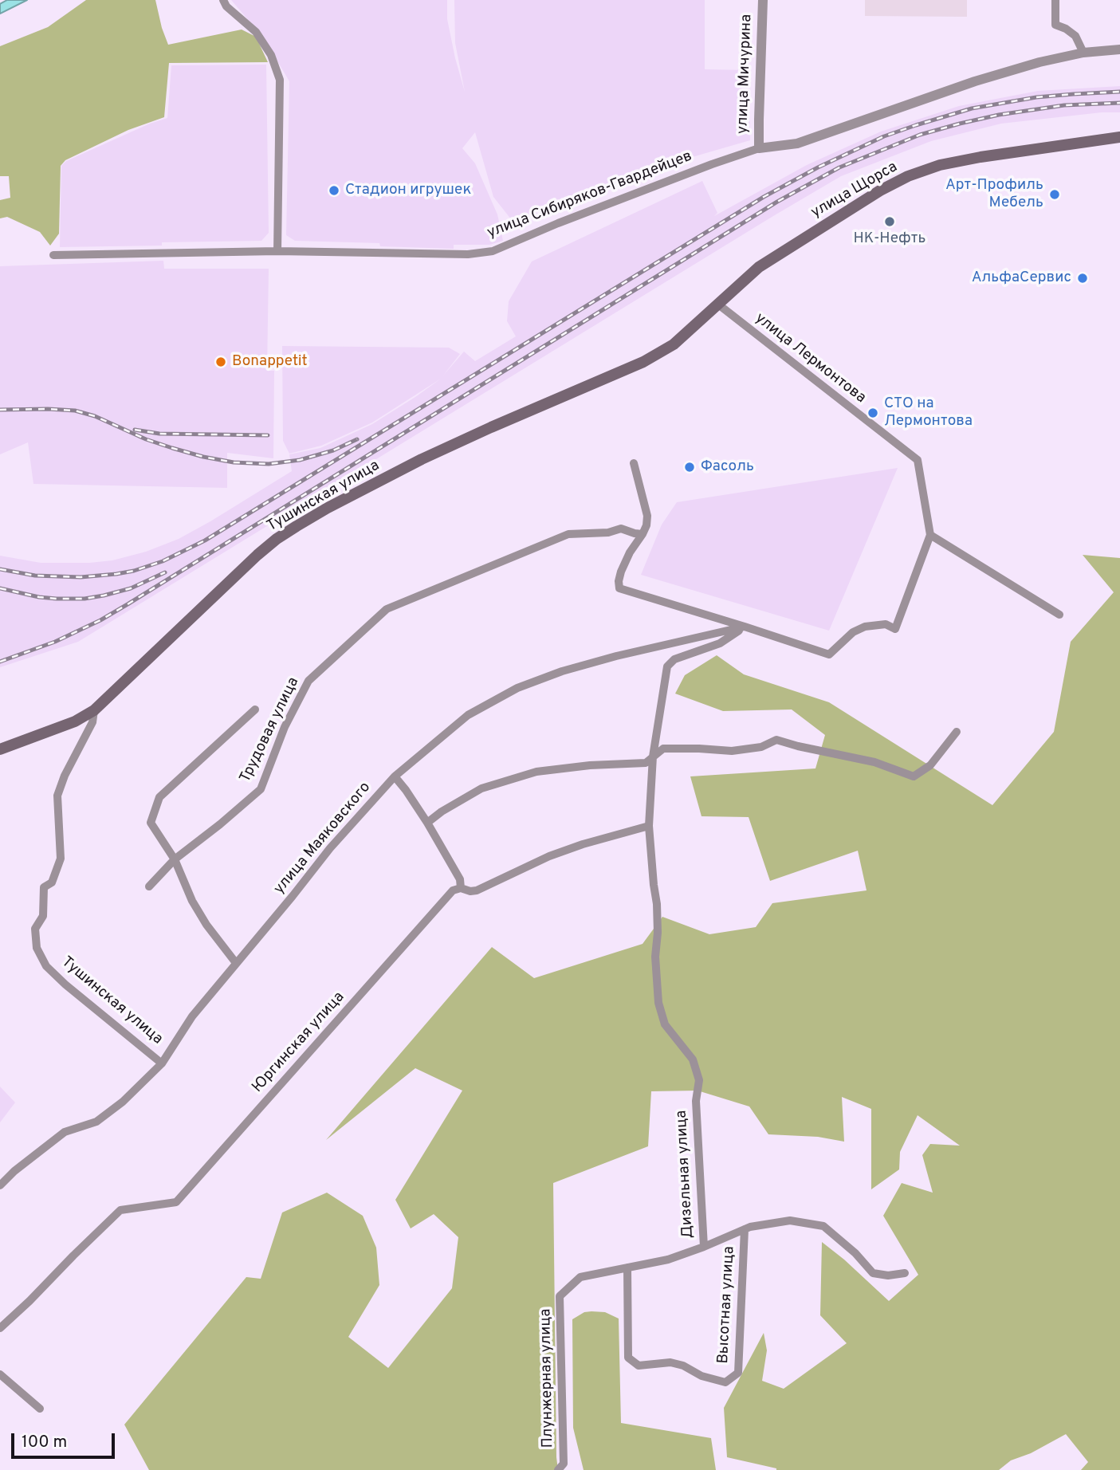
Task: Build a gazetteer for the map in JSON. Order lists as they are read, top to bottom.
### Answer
{
  "streets": {
    "main road": ["улица Щорса", "Тушинская улица"],
    "street": [
      "улица Мичурина",
      "улица Сибиряков-Гвардейцев",
      "улица Лермонтова",
      "Трудовая улица",
      "улица Маяковского",
      "Юргинская улица",
      "Дизельная улица",
      "Высотная улица",
      "Плунжерная улица"
    ]
  },
  "crossings": [
    ["улица Мичурина", "улица Сибиряков-Гвардейцев"],
    ["улица Щорса", "улица Лермонтова"],
    ["улица Щорса", "Тушинская улица"],
    ["Тушинская улица", "улица Маяковского"],
    ["улица Маяковского", "Дизельная улица"],
    ["Дизельная улица", "Плунжерная улица"],
    ["Высотная улица", "Плунжерная улица"]
  ],
  "places": [
    "Стадион игрушек",
    "Арт-Профиль Мебель",
    "НК-Нефть",
    "АльфаСервис",
    "Bonappetit",
    "СТО на Лермонтова",
    "Фасоль"
  ],
  "scale_bar": "100 m"
}
